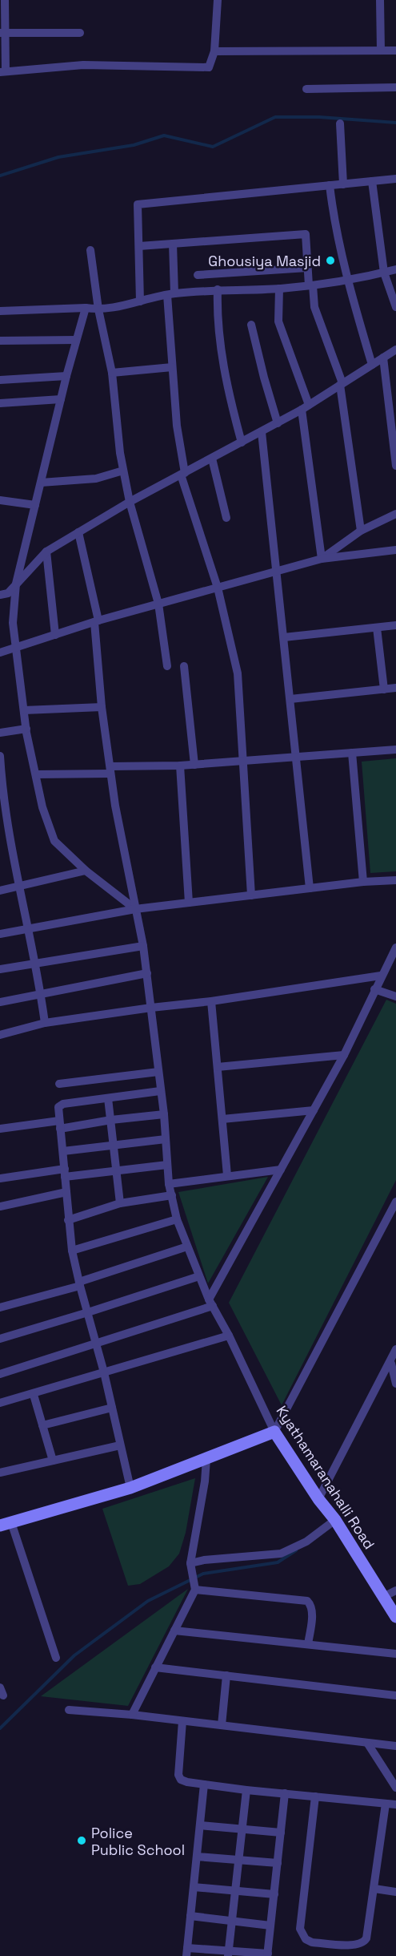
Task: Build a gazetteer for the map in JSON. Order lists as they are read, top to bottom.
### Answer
{
  "streets": {
    "main road": ["Kyathamaranahalli Road"]
  },
  "places": ["Ghousiya Masjid", "Police Public School"]
}
